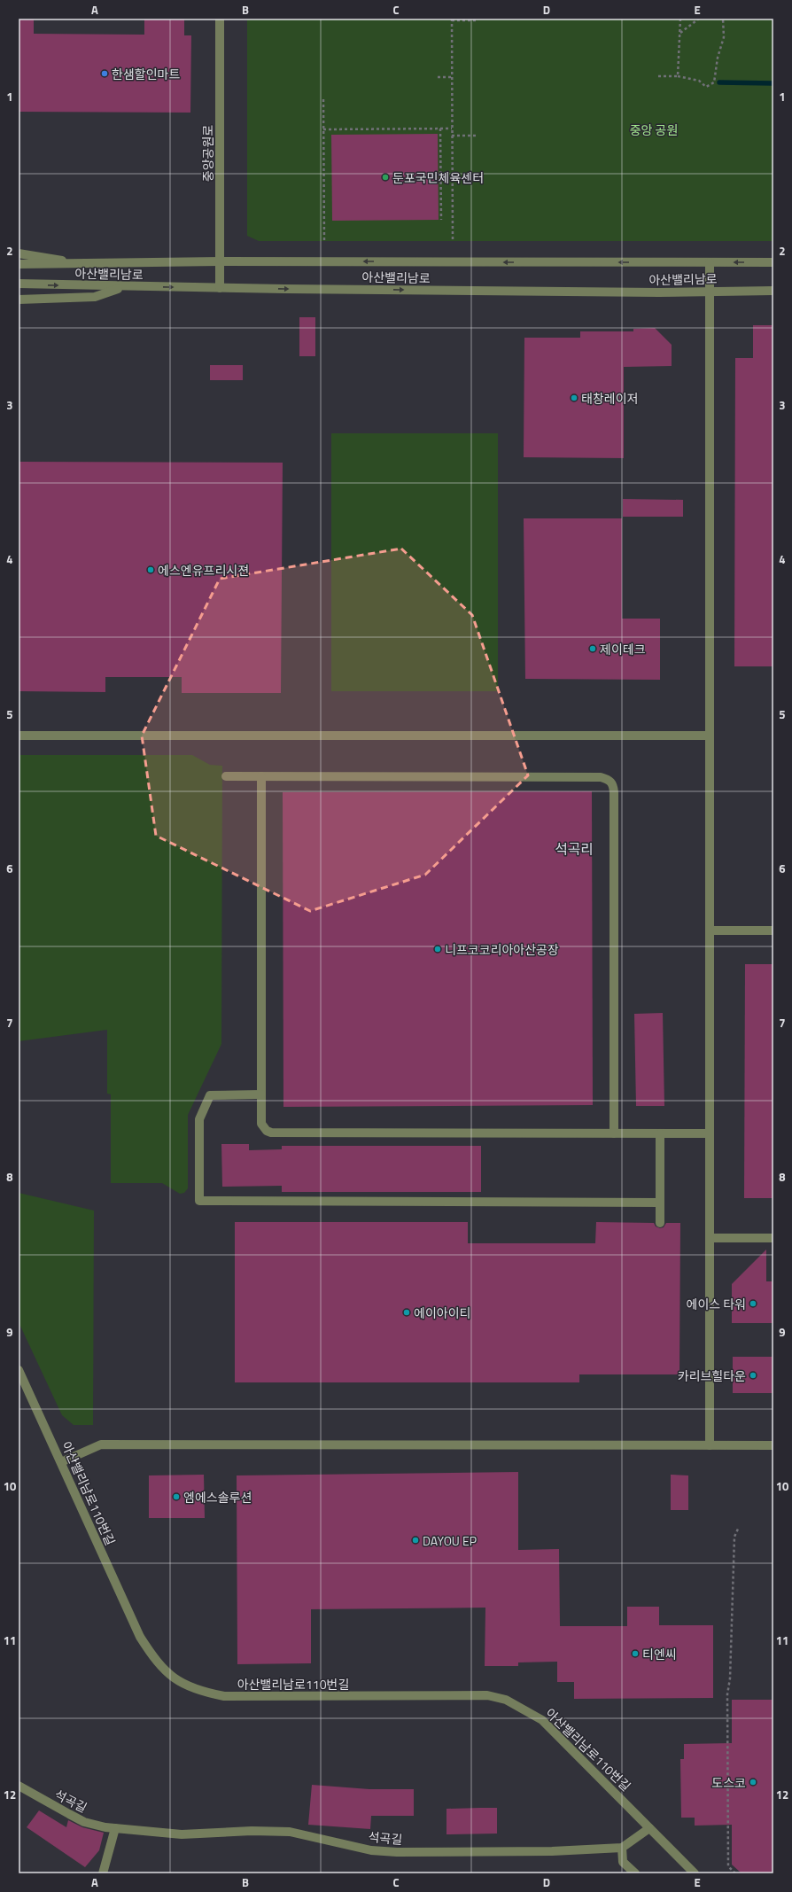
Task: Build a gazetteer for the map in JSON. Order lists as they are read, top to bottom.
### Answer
{
  "streets": {
    "street": [
      "중앙공원로",
      "아산밸리남로",
      "아산밸리남로110번길",
      "석곡길"
    ]
  },
  "crossings": [
    ["중앙공원로", "아산밸리남로"]
  ],
  "districts": ["석곡리"],
  "parks": ["중앙 공원"],
  "places": [
    "한샘할인마트",
    "둔포국민체육센터",
    "태창레이저",
    "에스엔유프리시젼",
    "제이테크",
    "니프코코리아아산공장",
    "에이스 타워",
    "에이아이티",
    "카리브힐타운",
    "엠에스솔루션",
    "DAYOU EP",
    "티엔씨",
    "도스코"
  ],
  "grid": {
    "columns": [
      "A",
      "B",
      "C",
      "D",
      "E"
    ],
    "rows": [
      "1",
      "2",
      "3",
      "4",
      "5",
      "6",
      "7",
      "8",
      "9",
      "10",
      "11",
      "12"
    ]
  }
}
